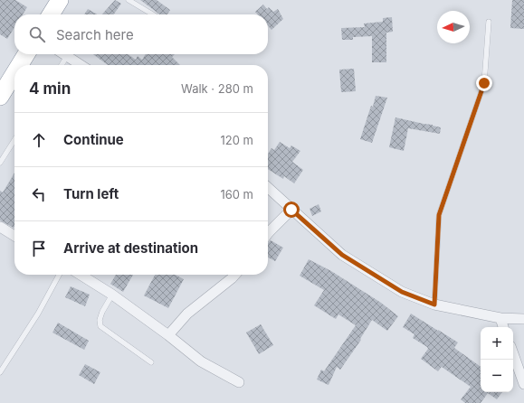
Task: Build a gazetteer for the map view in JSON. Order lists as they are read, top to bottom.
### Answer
{
  "north": "left",
  "page": {
    "search": "Search here",
    "heading": ["4 min", "Walk · 280 m"],
    "list": [
      ["Continue", "120 m"],
      ["Turn left", "160 m"],
      "Arrive at destination"
    ],
    "map_buttons": ["+", "−"]
  }
}
